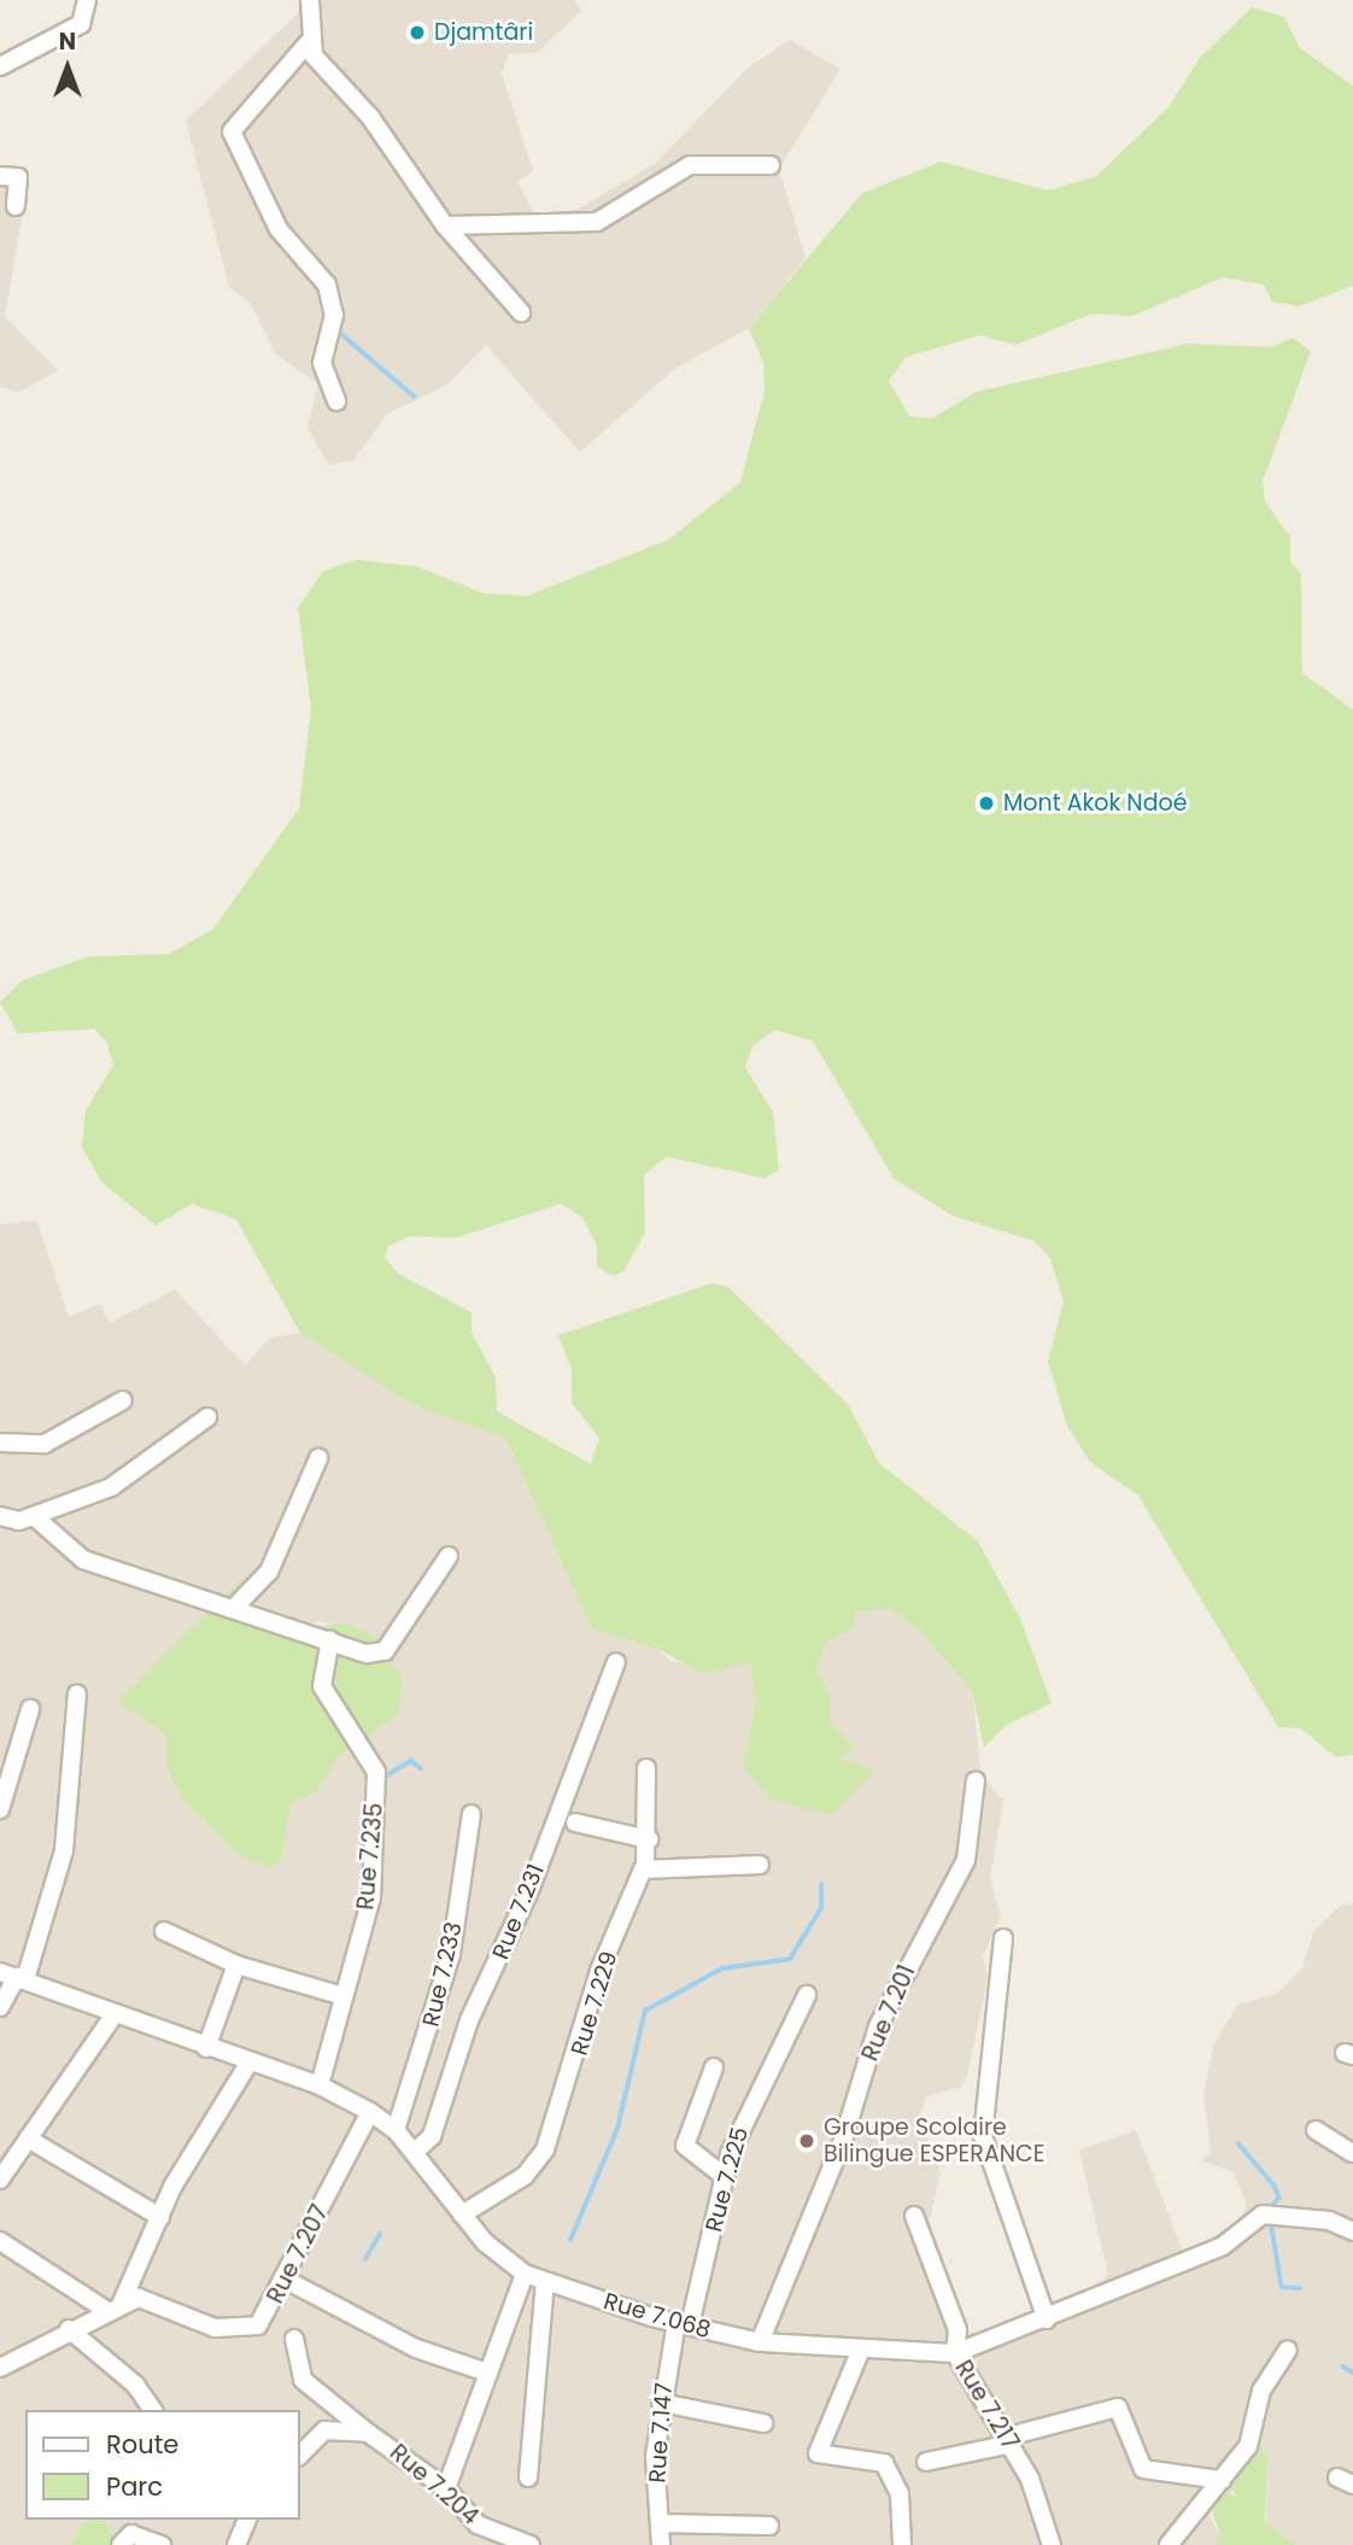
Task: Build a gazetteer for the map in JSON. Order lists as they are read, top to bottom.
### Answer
{
  "streets": {
    "street": [
      "Rue 7.235",
      "Rue 7.231",
      "Rue 7.233",
      "Rue 7.229",
      "Rue 7.201",
      "Rue 7.225",
      "Rue 7.207",
      "Rue 7.068",
      "Rue 7.217",
      "Rue 7.147",
      "Rue 7.204"
    ]
  },
  "crossings": [
    ["Rue 7.235", "Rue 7.068"],
    ["Rue 7.231", "Rue 7.068"],
    ["Rue 7.233", "Rue 7.068"],
    ["Rue 7.229", "Rue 7.068"],
    ["Rue 7.201", "Rue 7.068"],
    ["Rue 7.225", "Rue 7.068"],
    ["Rue 7.225", "Rue 7.147"],
    ["Rue 7.207", "Rue 7.068"],
    ["Rue 7.068", "Rue 7.217"],
    ["Rue 7.068", "Rue 7.147"]
  ],
  "places": ["Djamtâri", "Mont Akok Ndoé", "Groupe Scolaire Bilingue ESPERANCE"],
  "legend": ["Route", "Parc"],
  "north": "top"
}
